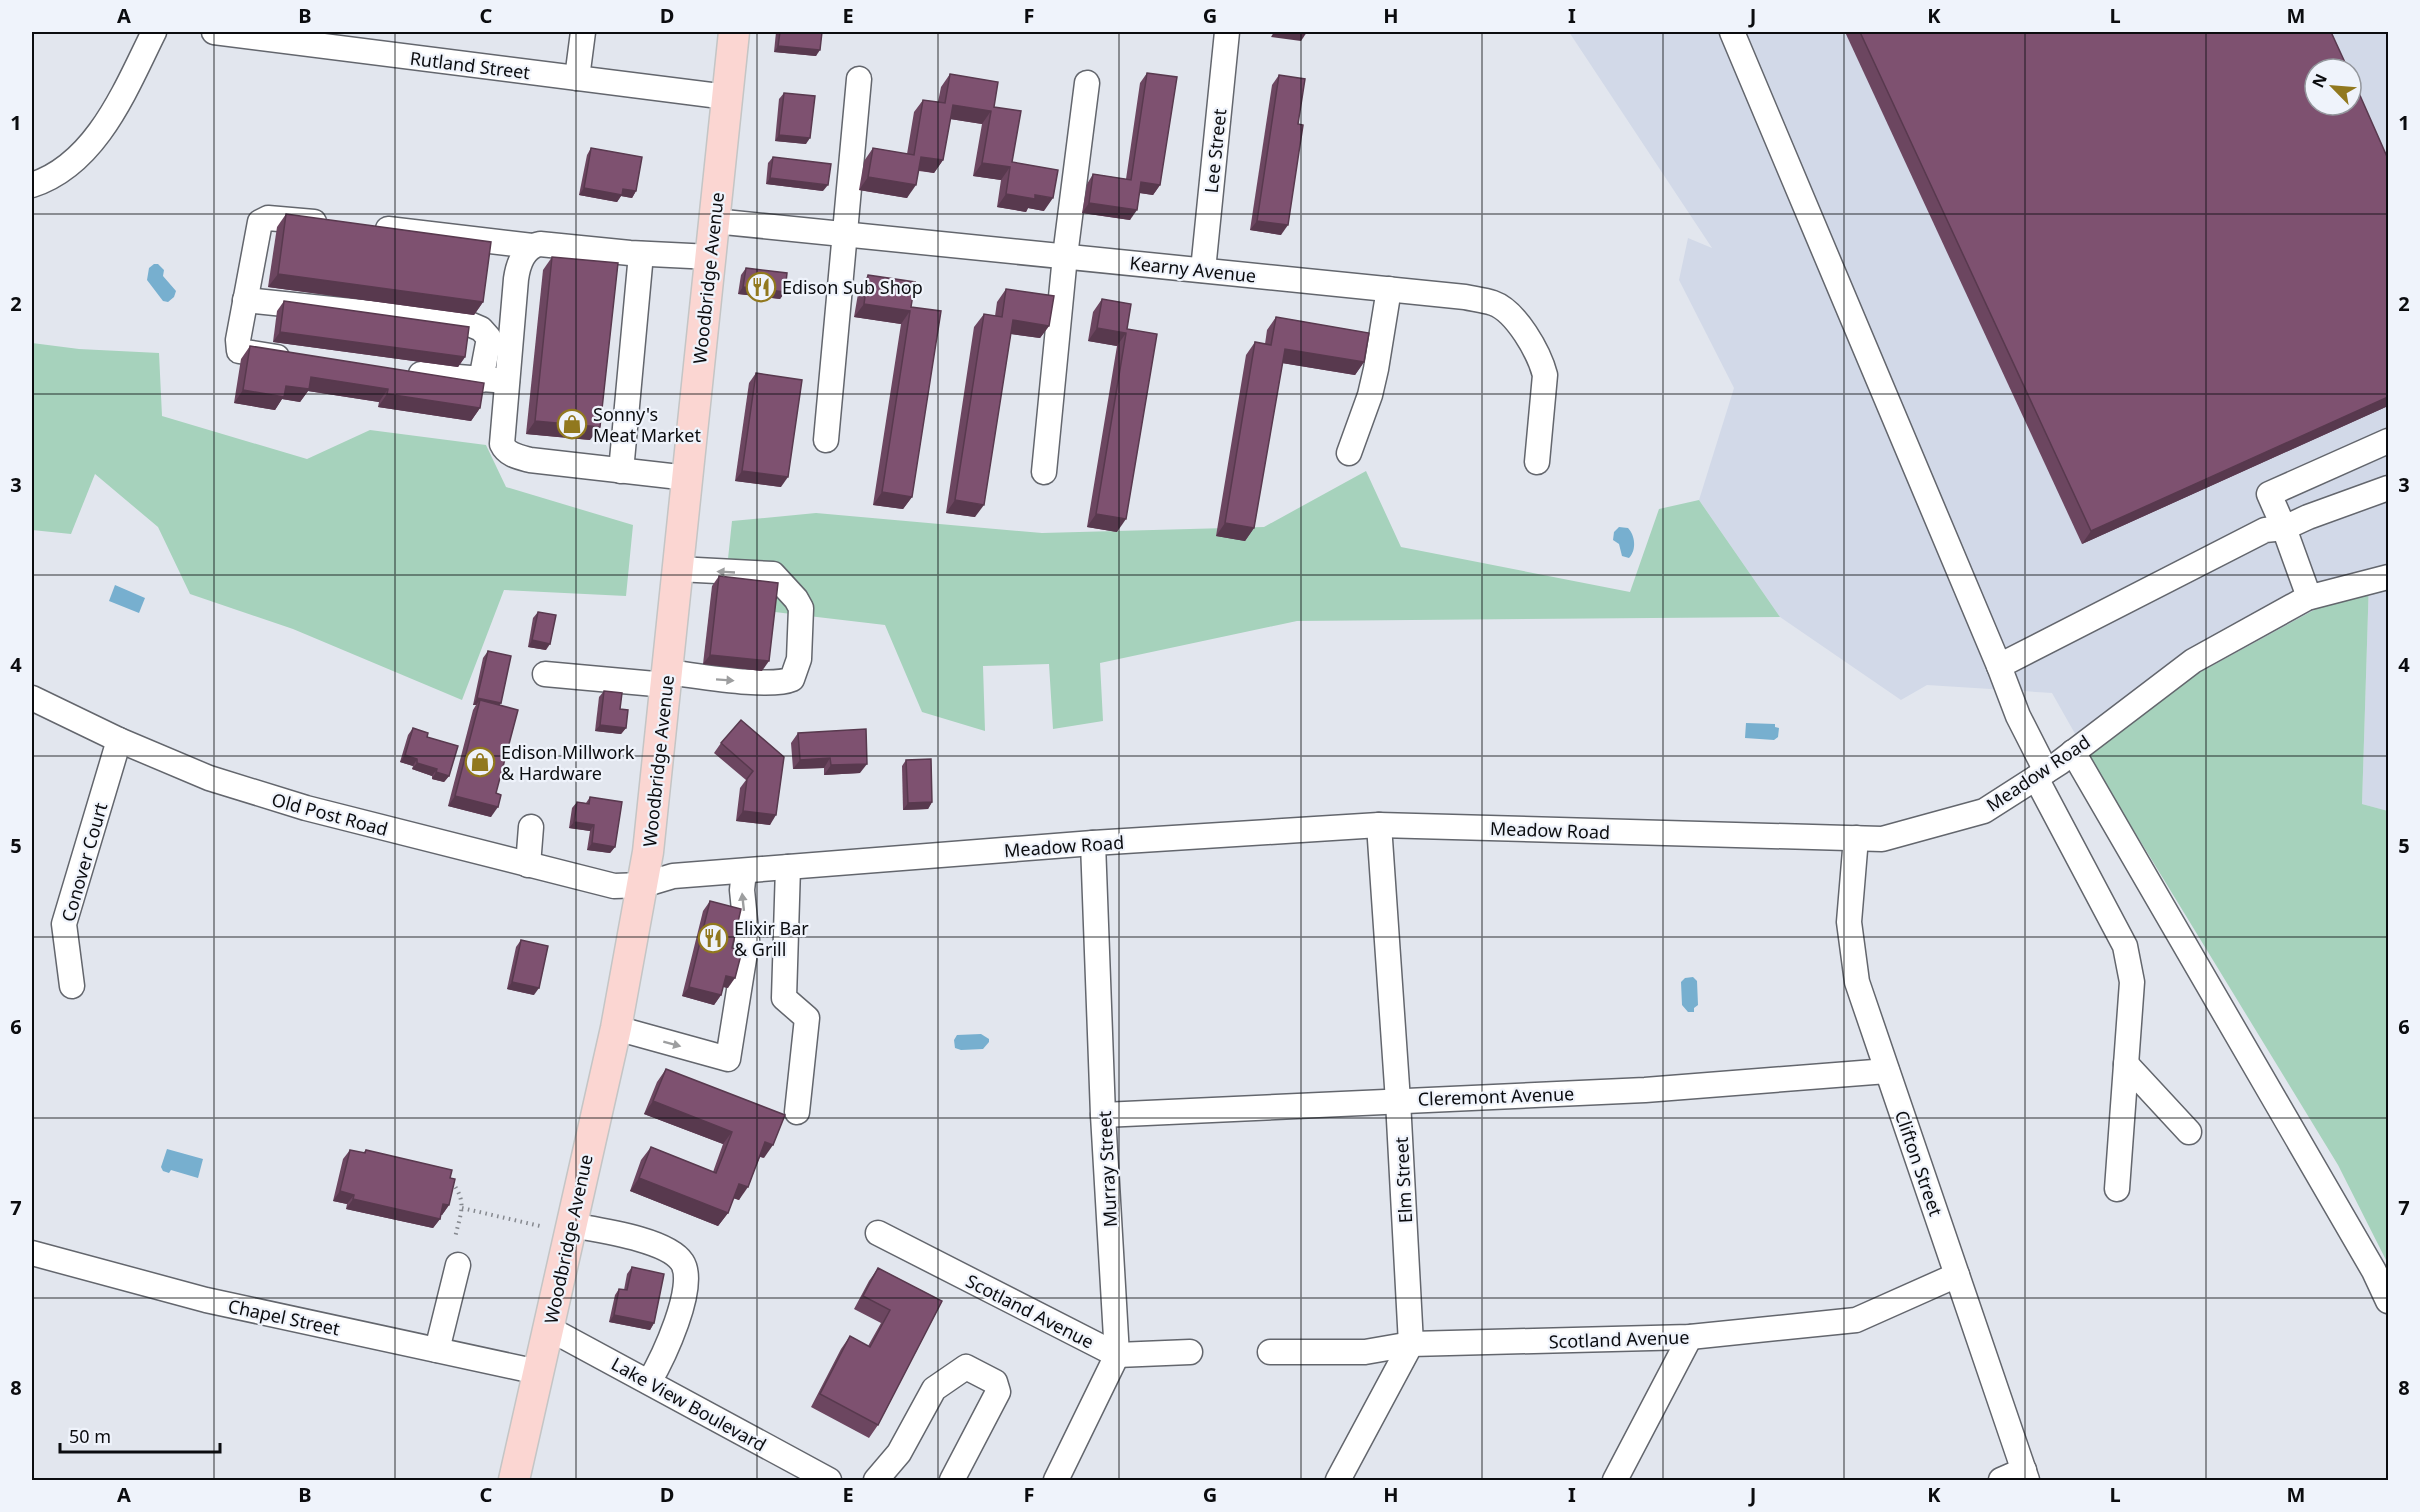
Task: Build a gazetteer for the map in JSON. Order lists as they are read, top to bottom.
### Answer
{
  "streets": {
    "main road": ["Woodbridge Avenue"],
    "street": [
      "Rutland Street",
      "Lee Street",
      "Kearny Avenue",
      "Meadow Road",
      "Old Post Road",
      "Conover Court",
      "Cleremont Avenue",
      "Clifton Street",
      "Murray Street",
      "Elm Street",
      "Scotland Avenue",
      "Chapel Street",
      "Lake View Boulevard"
    ]
  },
  "crossings": [
    ["Rutland Street", "Woodbridge Avenue"],
    ["Lee Street", "Kearny Avenue"],
    ["Kearny Avenue", "Woodbridge Avenue"],
    ["Woodbridge Avenue", "Meadow Road"],
    ["Woodbridge Avenue", "Old Post Road"],
    ["Woodbridge Avenue", "Chapel Street"],
    ["Woodbridge Avenue", "Lake View Boulevard"],
    ["Meadow Road", "Old Post Road"],
    ["Meadow Road", "Clifton Street"],
    ["Meadow Road", "Murray Street"],
    ["Meadow Road", "Elm Street"],
    ["Old Post Road", "Conover Court"],
    ["Cleremont Avenue", "Clifton Street"],
    ["Cleremont Avenue", "Murray Street"],
    ["Cleremont Avenue", "Elm Street"],
    ["Clifton Street", "Scotland Avenue"],
    ["Murray Street", "Scotland Avenue"],
    ["Elm Street", "Scotland Avenue"]
  ],
  "places": {
    "restaurant": ["Edison Sub Shop", "Elixir Bar & Grill"],
    "shop": ["Sonny's Meat Market", "Edison Millwork & Hardware"]
  },
  "scale_bar": "50 m",
  "north": "top left",
  "grid": {
    "columns": [
      "A",
      "B",
      "C",
      "D",
      "E",
      "F",
      "G",
      "H",
      "I",
      "J",
      "K",
      "L",
      "M"
    ],
    "rows": [
      "1",
      "2",
      "3",
      "4",
      "5",
      "6",
      "7",
      "8"
    ]
  }
}
